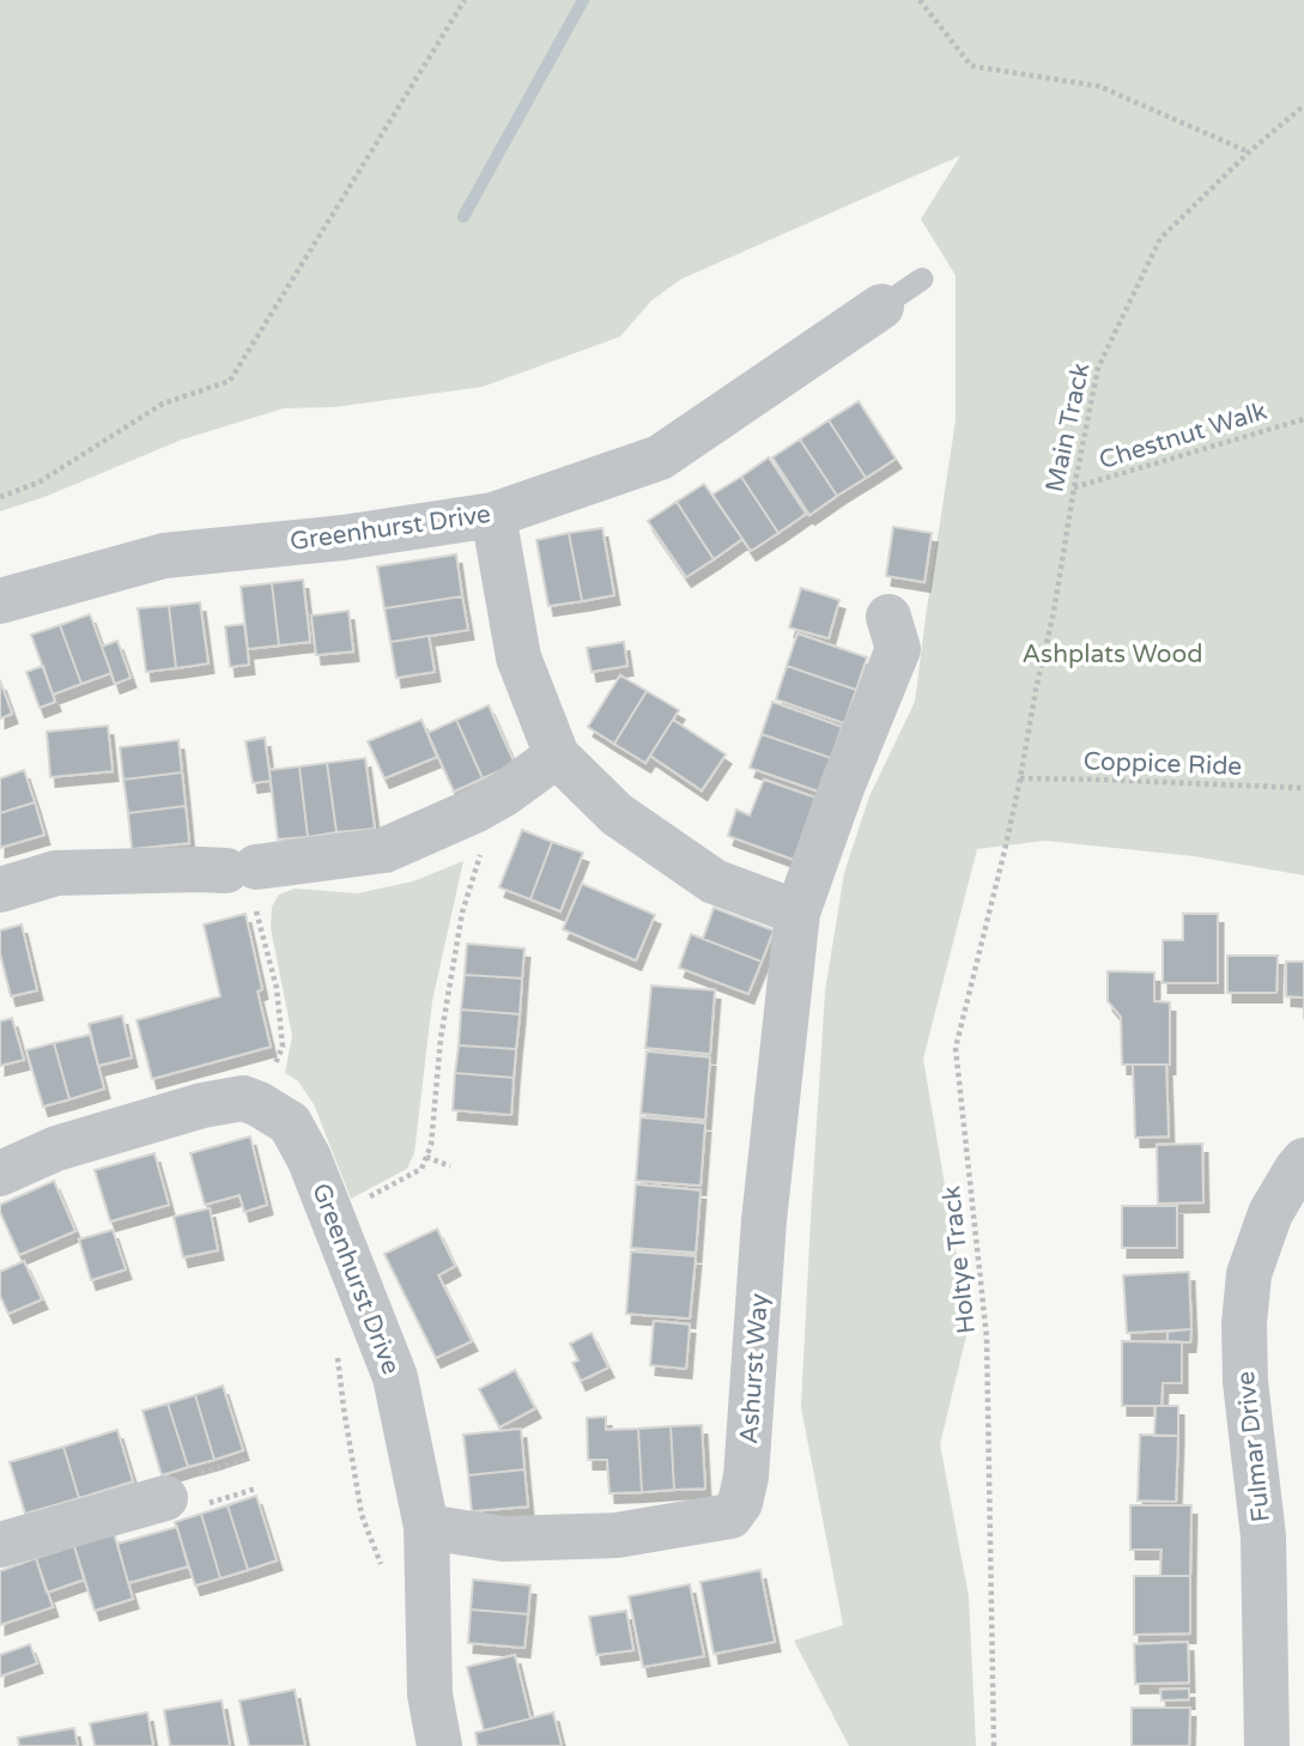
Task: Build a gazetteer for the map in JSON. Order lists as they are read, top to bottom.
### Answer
{
  "streets": {
    "street": ["Greenhurst Drive", "Ashurst Way", "Fulmar Drive"],
    "path": [
      "Main Track",
      "Chestnut Walk",
      "Coppice Ride",
      "Holtye Track"
    ]
  },
  "crossings": [
    ["Main Track", "Chestnut Walk"],
    ["Main Track", "Coppice Ride"],
    ["Main Track", "Holtye Track"],
    ["Greenhurst Drive", "Ashurst Way"],
    ["Coppice Ride", "Holtye Track"]
  ],
  "parks": ["Ashplats Wood"]
}
